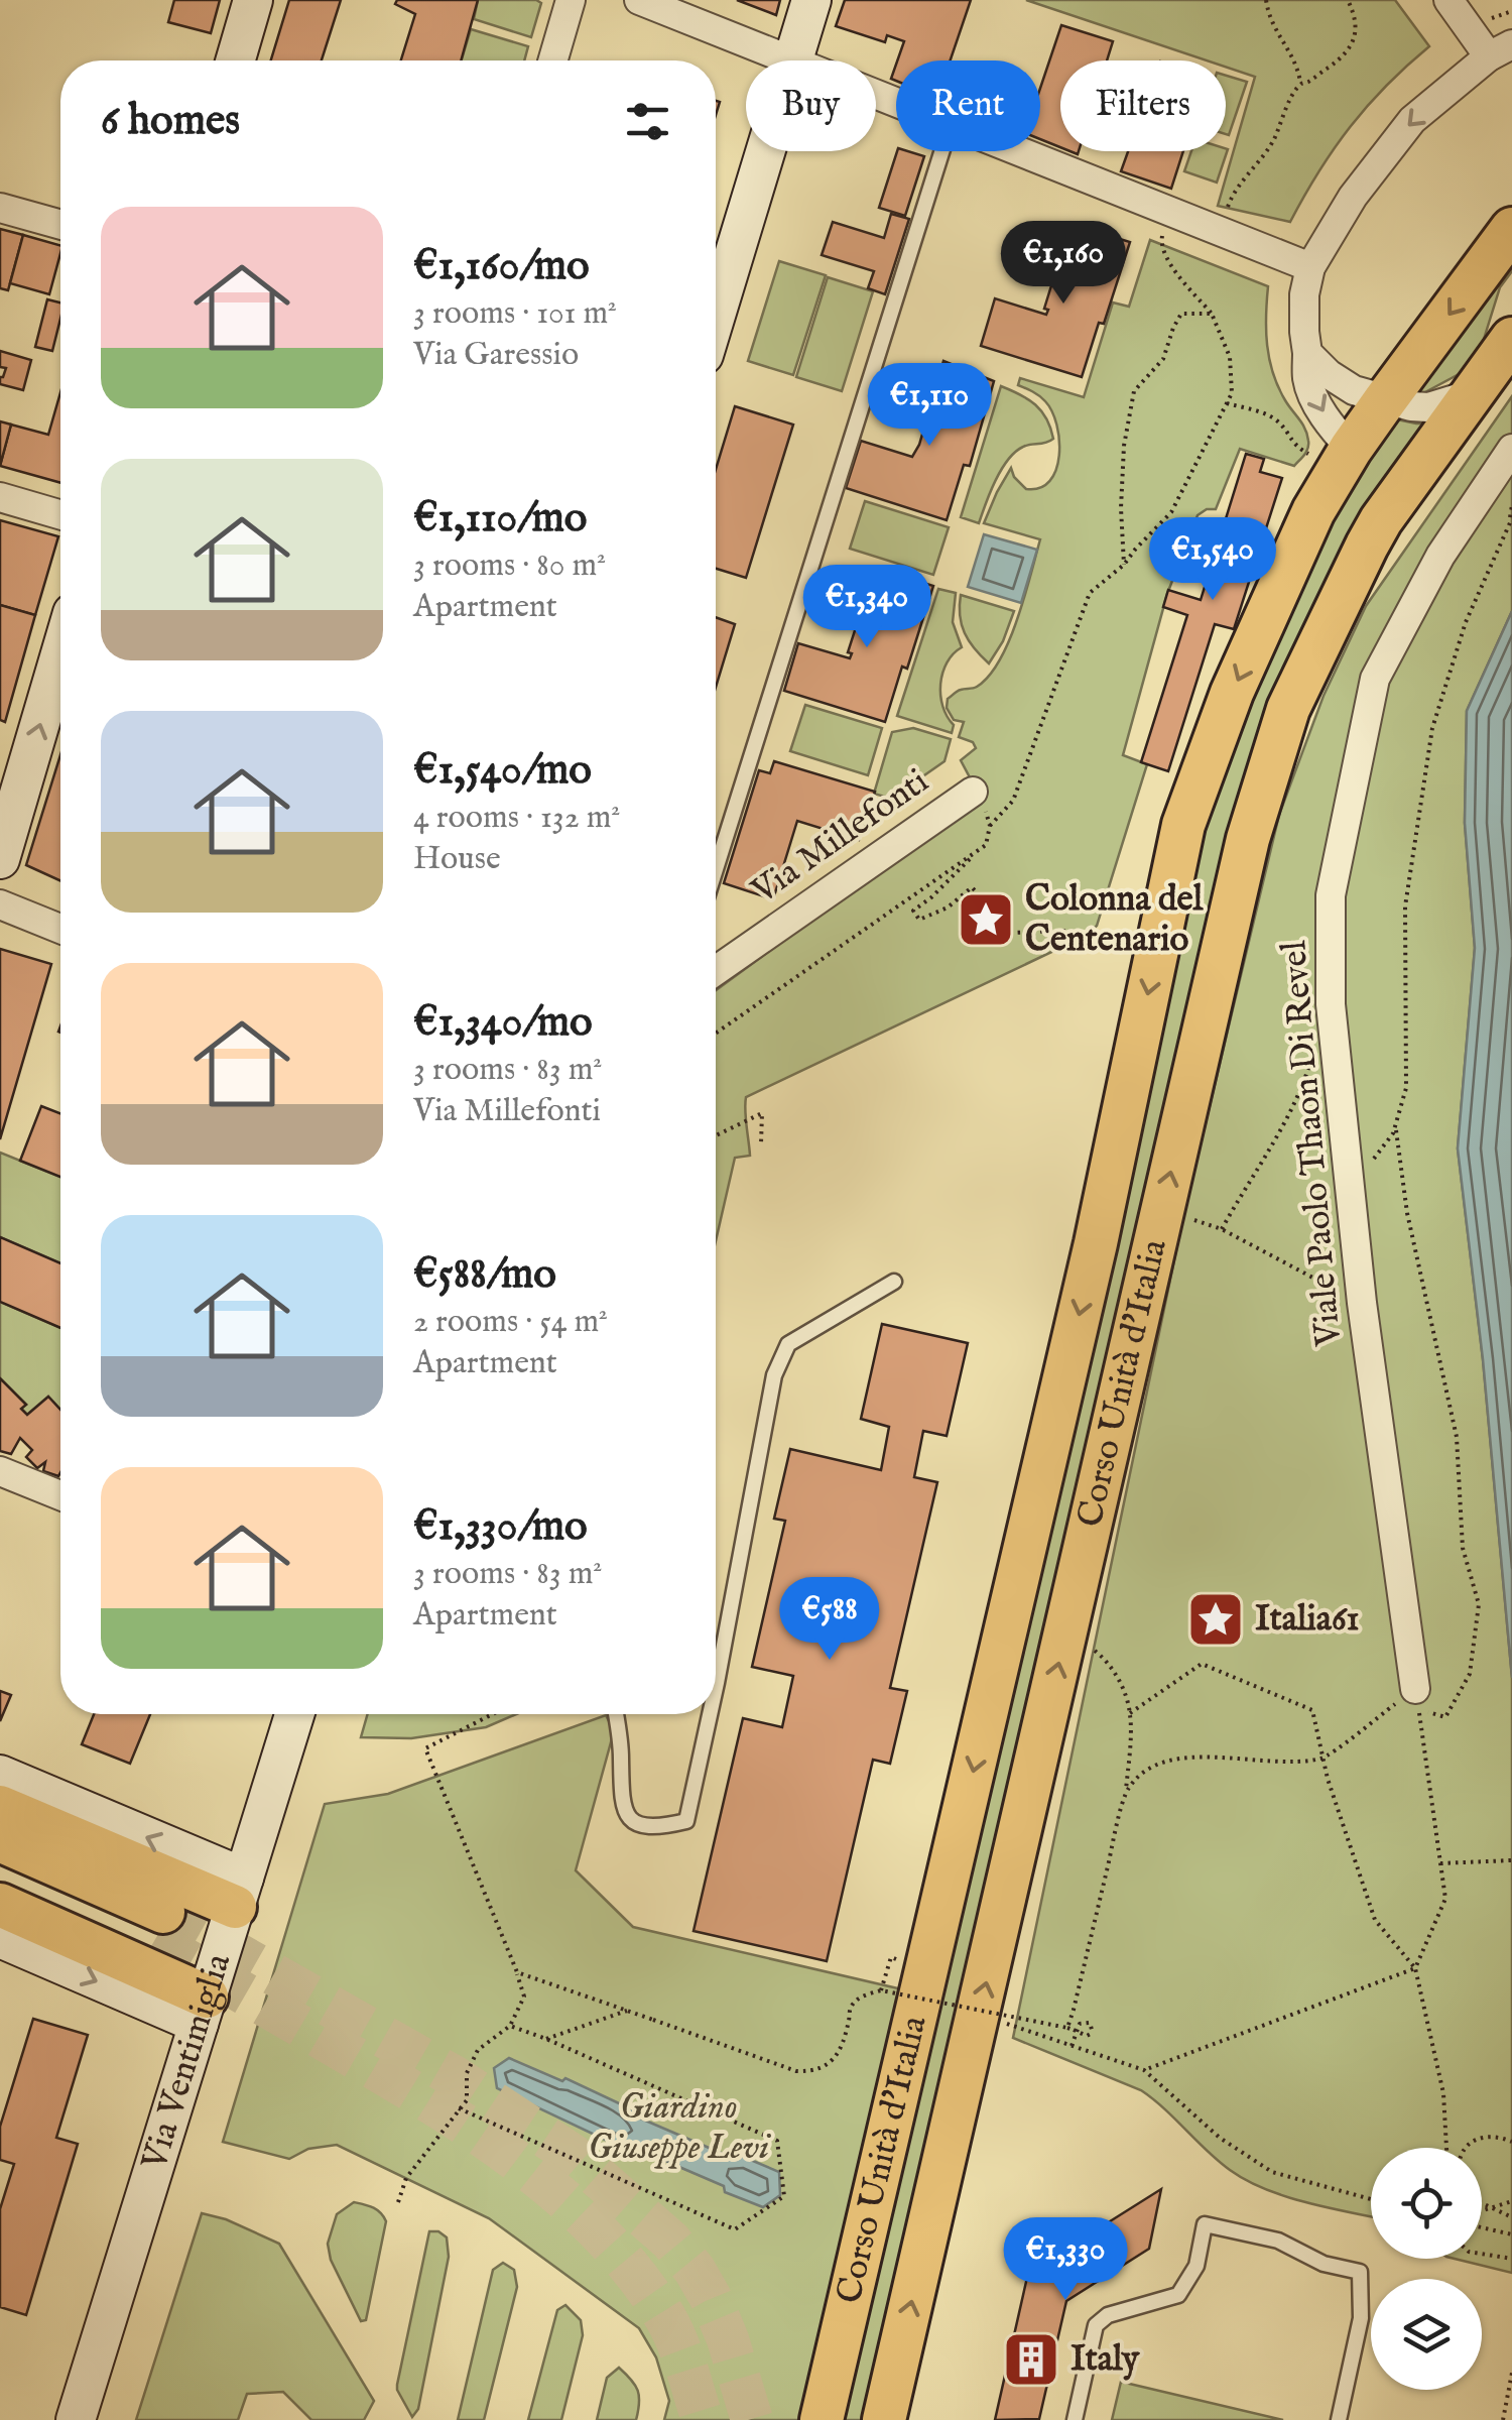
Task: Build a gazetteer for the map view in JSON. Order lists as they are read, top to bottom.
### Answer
{
  "streets": {
    "main road": ["Corso Unità d'Italia"],
    "street": ["Via Millefonti", "Viale Paolo Thaon Di Revel", "Via Ventimiglia"]
  },
  "parks": ["Giardino Giuseppe Levi"],
  "places": {
    "place": ["Colonna del Centenario", "Italia61"],
    "building": ["Italy"]
  },
  "page": {
    "chip": ["Buy", "Rent", "Filters"],
    "heading": "6 homes",
    "list": [
      {
        "name": "€1,160/mo",
        "note": "3 rooms · 101 m² · Via Garessio"
      },
      {
        "name": "€1,110/mo",
        "note": "3 rooms · 80 m² · Apartment"
      },
      {
        "name": "€1,540/mo",
        "note": "4 rooms · 132 m² · House"
      },
      {
        "name": "€1,340/mo",
        "note": "3 rooms · 83 m² · Via Millefonti"
      },
      {
        "name": "€588/mo",
        "note": "2 rooms · 54 m² · Apartment"
      },
      {
        "name": "€1,330/mo",
        "note": "3 rooms · 83 m² · Apartment"
      }
    ],
    "price": [
      "€1,160",
      "€1,110",
      "€1,540",
      "€1,340",
      "€588",
      "€1,330"
    ]
  }
}
